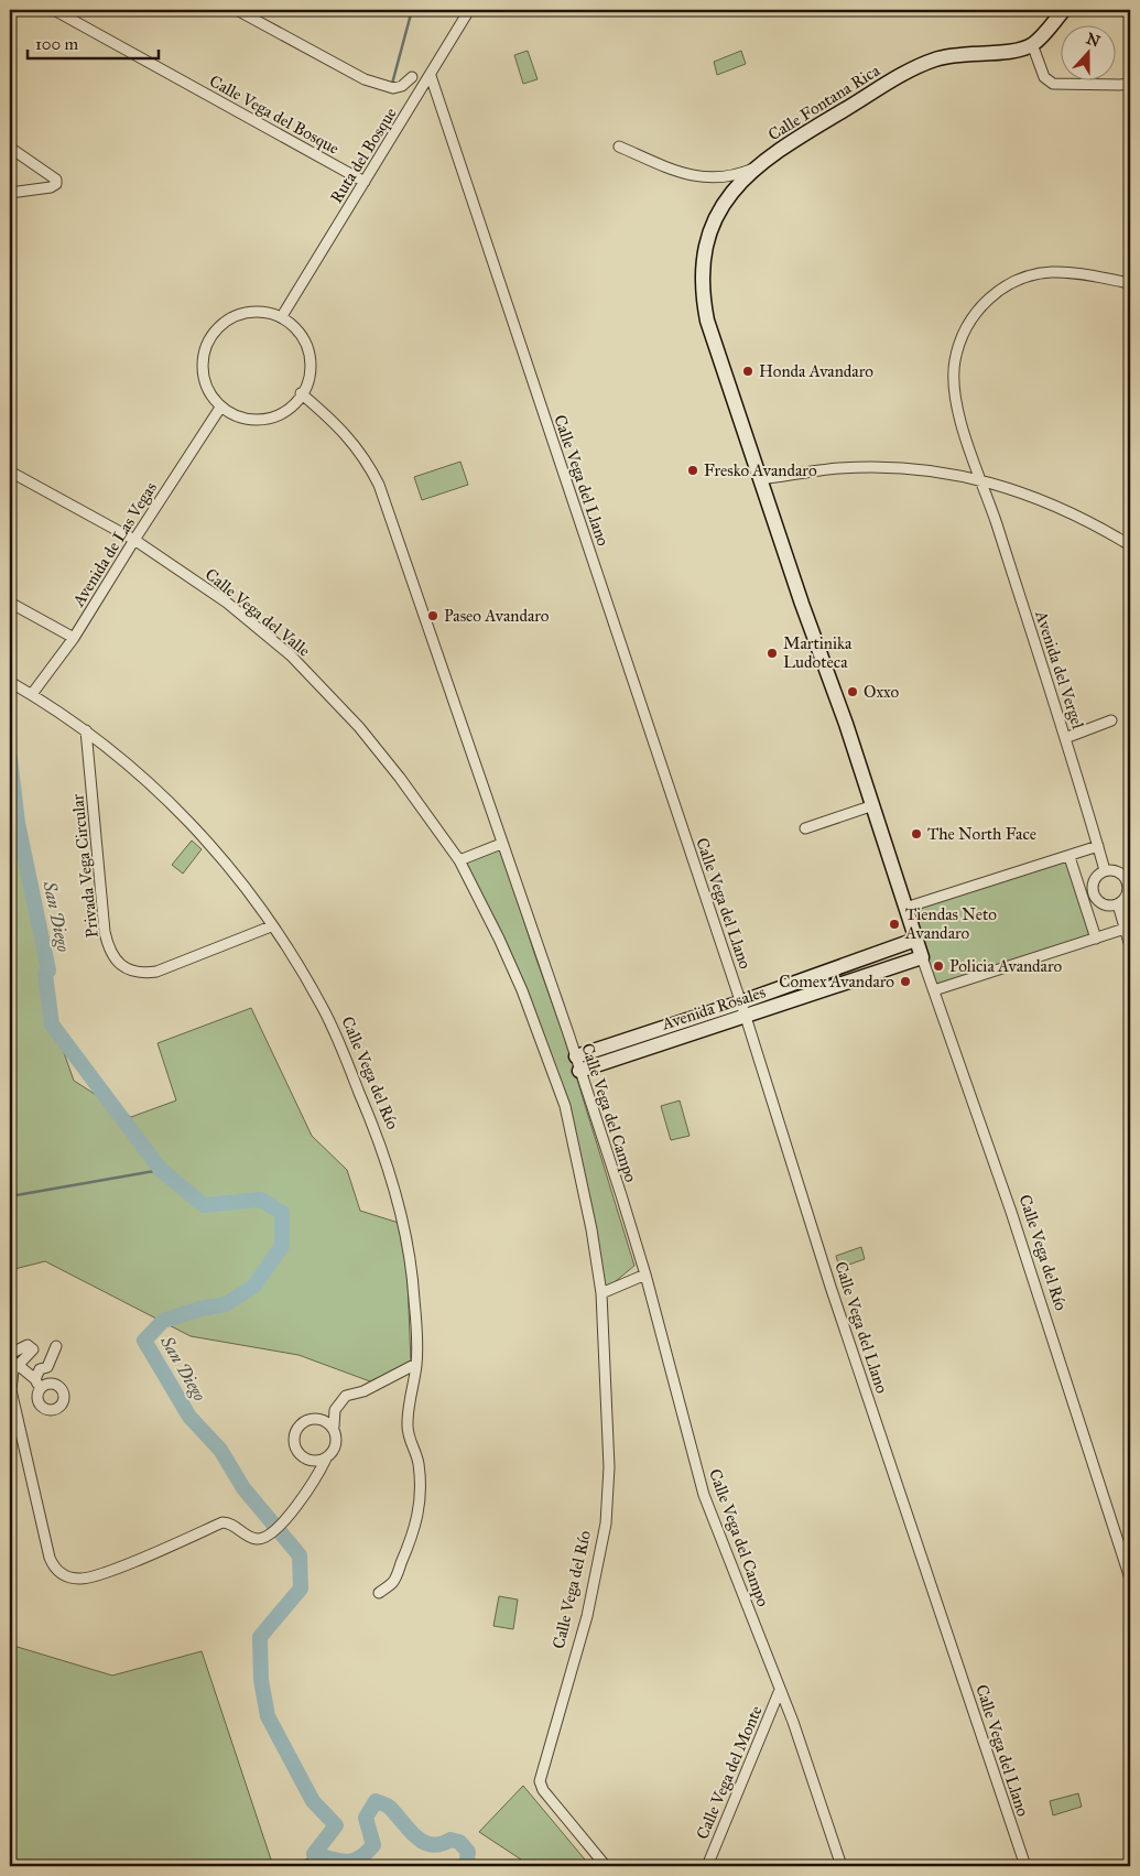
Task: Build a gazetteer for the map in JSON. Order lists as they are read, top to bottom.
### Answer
{
  "streets": {
    "street": [
      "Calle Fontana Rica",
      "Calle Vega del Bosque",
      "Ruta del Bosque",
      "Calle Vega del Llano",
      "Avenida de Las Vegas",
      "Calle Vega del Valle",
      "Avenida del Vergel",
      "Privada Vega Circular",
      "Avenida Rosales",
      "Calle Vega del Río",
      "Calle Vega del Campo",
      "Calle Vega del Monte"
    ]
  },
  "crossings": [
    ["Calle Fontana Rica", "Calle Vega del Río"],
    ["Calle Vega del Bosque", "Ruta del Bosque"],
    ["Ruta del Bosque", "Calle Vega del Llano"],
    ["Ruta del Bosque", "Avenida de Las Vegas"],
    ["Ruta del Bosque", "Calle Vega del Campo"],
    ["Calle Vega del Llano", "Avenida Rosales"],
    ["Avenida de Las Vegas", "Calle Vega del Valle"],
    ["Avenida de Las Vegas", "Calle Vega del Río"],
    ["Avenida de Las Vegas", "Calle Vega del Campo"],
    ["Privada Vega Circular", "Calle Vega del Río"],
    ["Avenida Rosales", "Calle Vega del Río"],
    ["Avenida Rosales", "Calle Vega del Campo"],
    ["Calle Vega del Campo", "Calle Vega del Monte"]
  ],
  "water": ["San Diego"],
  "places": [
    "Honda Avandaro",
    "Fresko Avandaro",
    "Paseo Avandaro",
    "Martinika Ludoteca",
    "Oxxo",
    "The North Face",
    "Tiendas Neto Avandaro",
    "Policia Avandaro",
    "Comex Avandaro"
  ],
  "scale_bar": "100 m",
  "north": "top"
}
